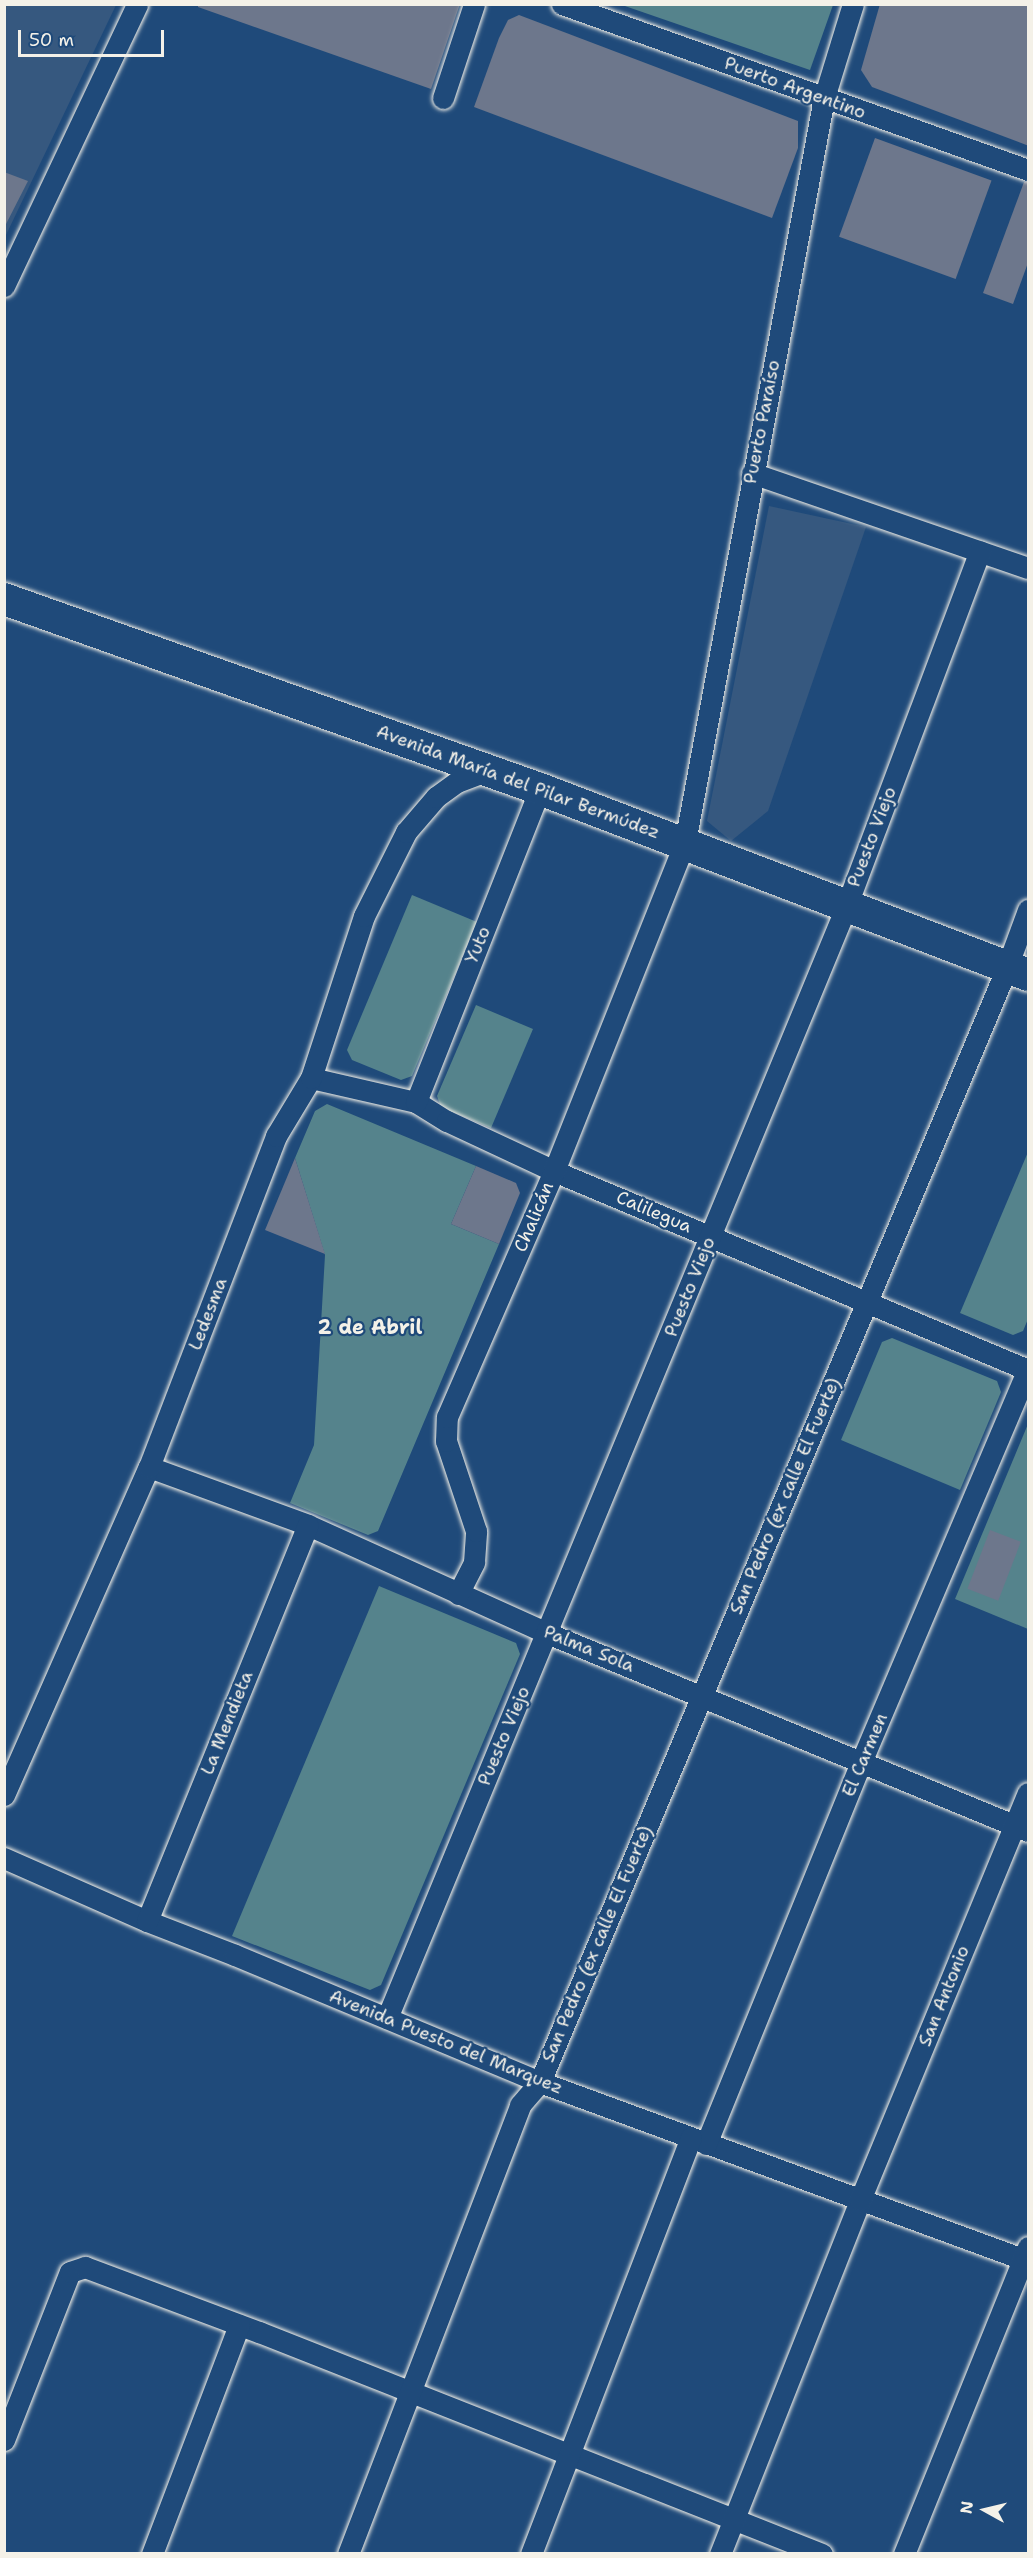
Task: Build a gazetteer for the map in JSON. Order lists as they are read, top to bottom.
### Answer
{
  "streets": {
    "street": [
      "Puerto Argentino",
      "Puerto Paraíso",
      "Avenida María del Pilar Bermúdez",
      "Puesto Viejo",
      "Yuto",
      "Calilegua",
      "Chalicán",
      "Ledesma",
      "San Pedro (ex calle El Fuerte)",
      "Palma Sola",
      "La Mendieta",
      "El Carmen",
      "San Antonio",
      "Avenida Puesto del Marquez"
    ]
  },
  "crossings": [
    ["Puerto Argentino", "Puerto Paraíso"],
    ["Puerto Paraíso", "Avenida María del Pilar Bermúdez"],
    ["Puerto Paraíso", "Chalicán"],
    ["Avenida María del Pilar Bermúdez", "Puesto Viejo"],
    ["Avenida María del Pilar Bermúdez", "Yuto"],
    ["Avenida María del Pilar Bermúdez", "Chalicán"],
    ["Avenida María del Pilar Bermúdez", "Ledesma"],
    ["Avenida María del Pilar Bermúdez", "San Pedro (ex calle El Fuerte)"],
    ["Puesto Viejo", "Calilegua"],
    ["Puesto Viejo", "Palma Sola"],
    ["Puesto Viejo", "Avenida Puesto del Marquez"],
    ["Yuto", "Calilegua"],
    ["Calilegua", "Chalicán"],
    ["Calilegua", "Ledesma"],
    ["Calilegua", "San Pedro (ex calle El Fuerte)"],
    ["Calilegua", "El Carmen"],
    ["Chalicán", "Palma Sola"],
    ["Ledesma", "Palma Sola"],
    ["San Pedro (ex calle El Fuerte)", "Palma Sola"],
    ["San Pedro (ex calle El Fuerte)", "Avenida Puesto del Marquez"],
    ["Palma Sola", "La Mendieta"],
    ["Palma Sola", "El Carmen"],
    ["Palma Sola", "San Antonio"],
    ["La Mendieta", "Avenida Puesto del Marquez"],
    ["El Carmen", "Avenida Puesto del Marquez"],
    ["San Antonio", "Avenida Puesto del Marquez"]
  ],
  "districts": ["2 de Abril"],
  "scale_bar": "50 m",
  "north": "left"
}
